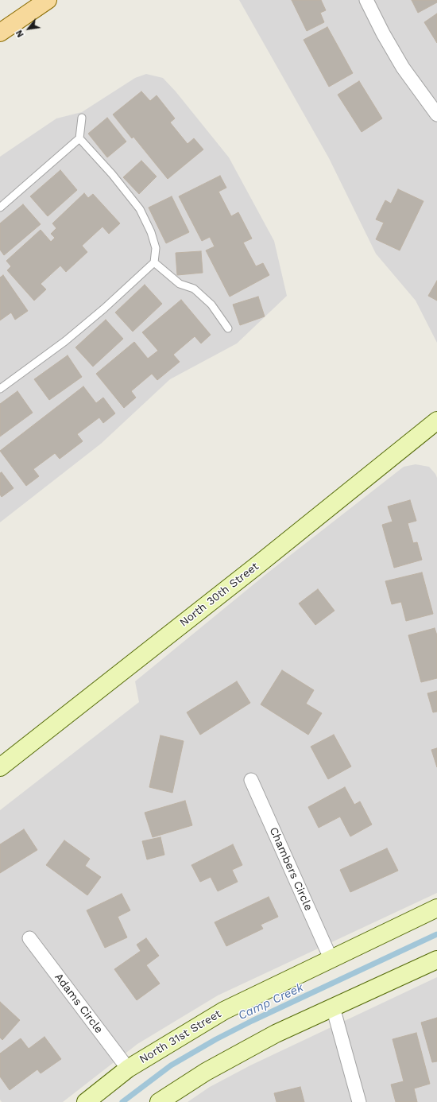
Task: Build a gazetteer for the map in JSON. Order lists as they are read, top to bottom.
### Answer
{
  "streets": {
    "main road": ["North 30th Street", "North 31st Street"],
    "street": ["Chambers Circle", "Adams Circle"]
  },
  "crossings": [
    ["Chambers Circle", "North 31st Street"],
    ["Adams Circle", "North 31st Street"]
  ],
  "water": ["Camp Creek"],
  "north": "bottom left"
}
